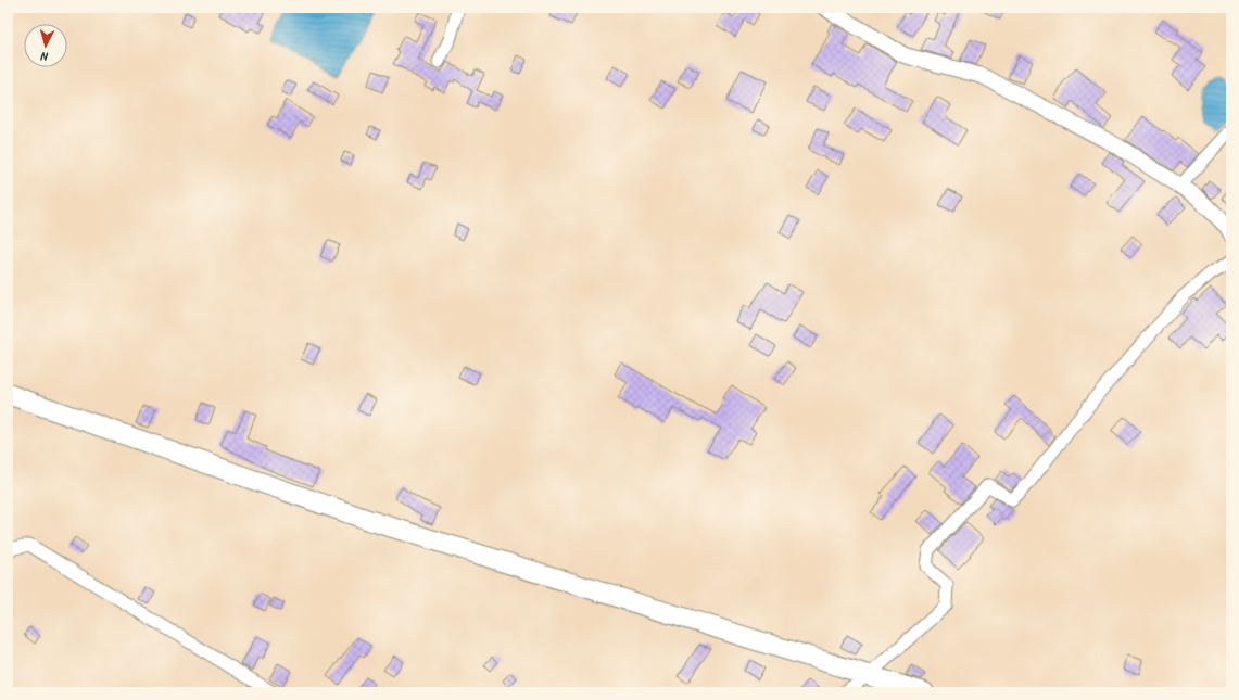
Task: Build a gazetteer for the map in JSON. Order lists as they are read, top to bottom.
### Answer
{
  "north": "bottom"
}
